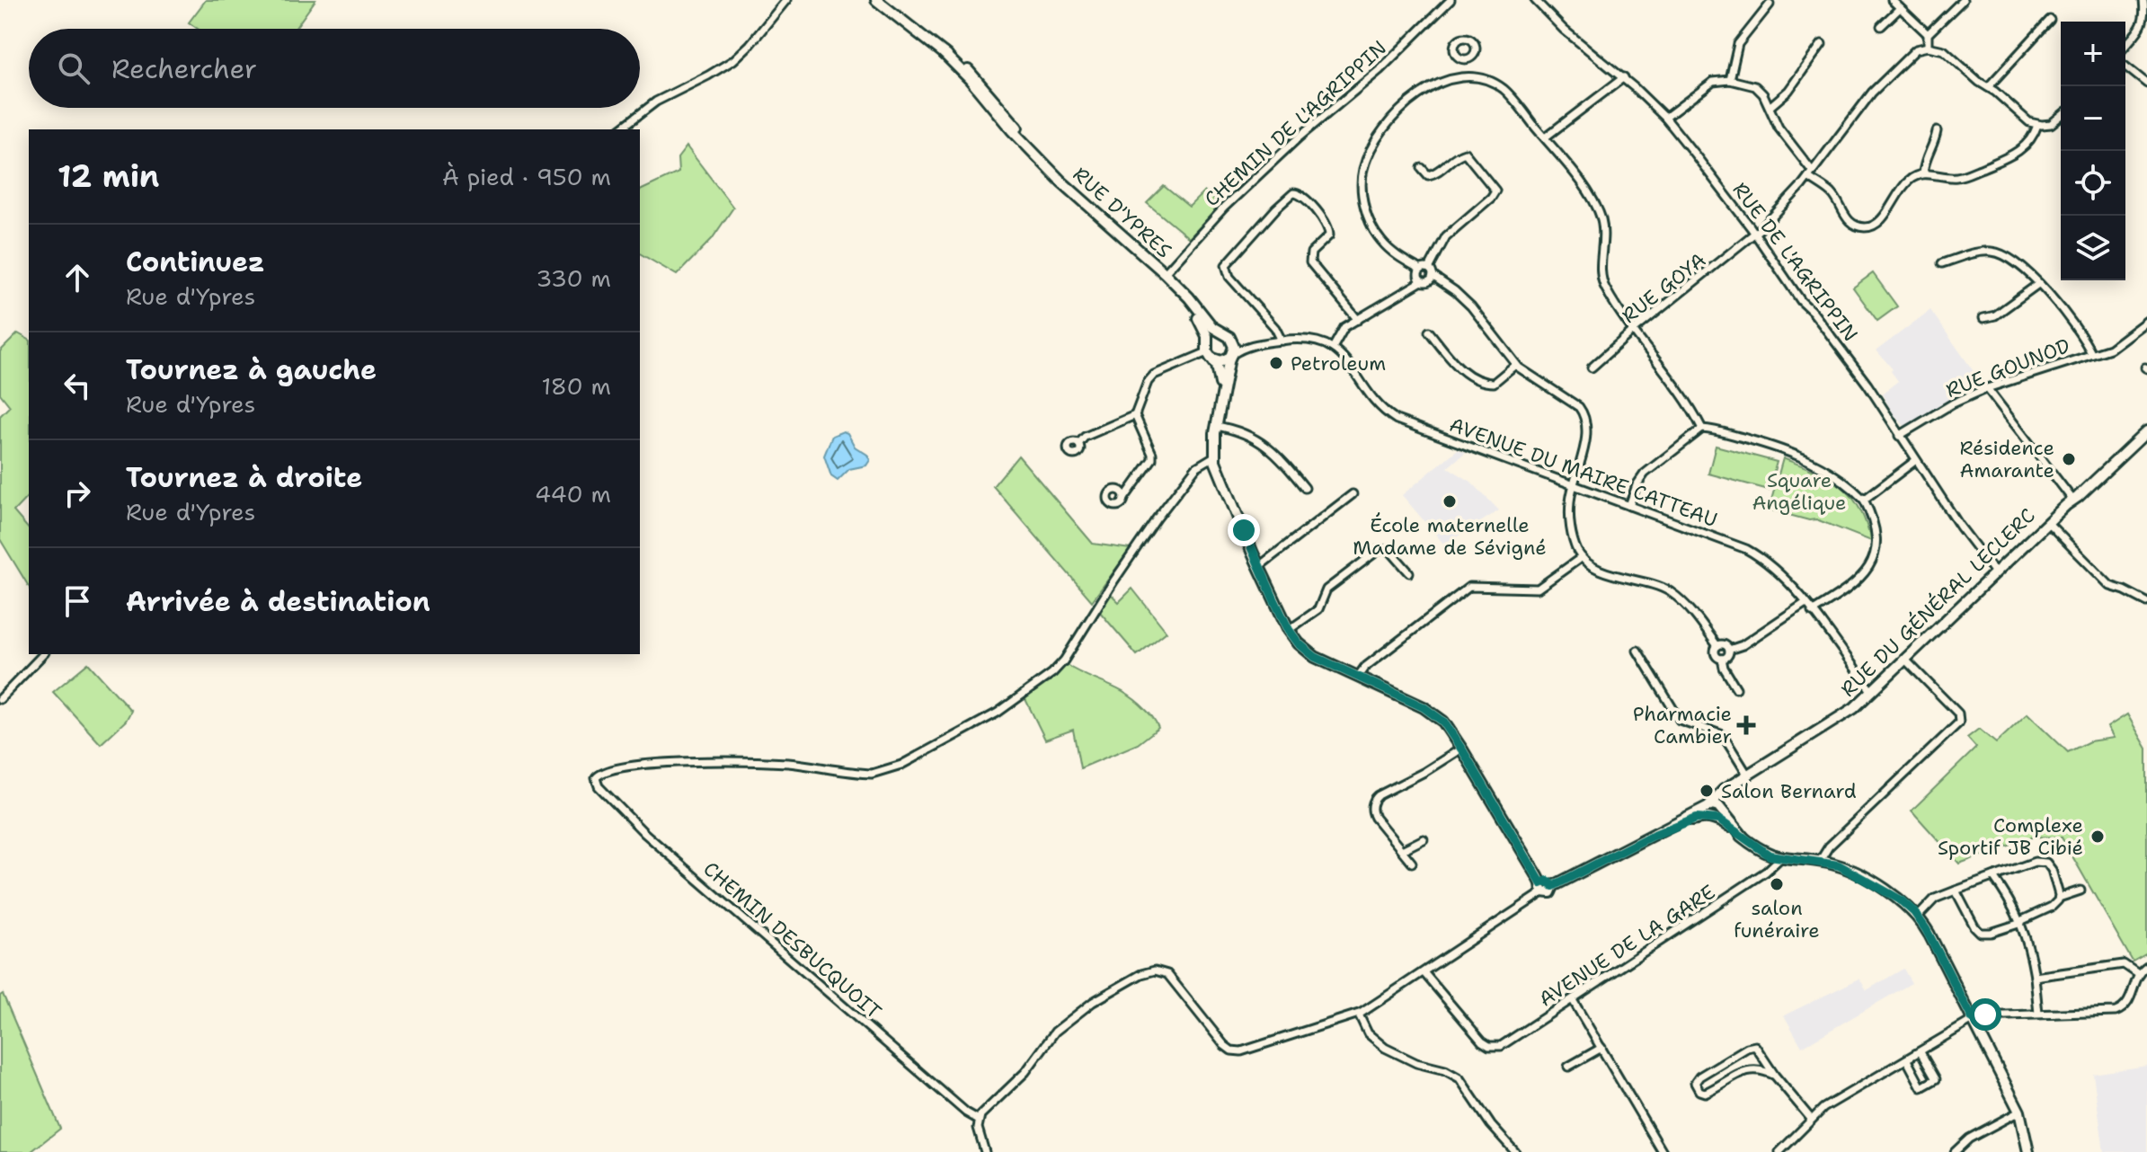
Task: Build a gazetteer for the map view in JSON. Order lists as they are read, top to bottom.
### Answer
{
  "streets": {
    "main road": ["RUE D'YPRES", "RUE DU GÉNÉRAL LECLERC"],
    "street": [
      "CHEMIN DE L'AGRIPPIN",
      "RUE DE L'AGRIPPIN",
      "RUE GOYA",
      "RUE GOUNOD",
      "AVENUE DU MAIRE CATTEAU",
      "CHEMIN DESBUCQUOIT",
      "AVENUE DE LA GARE"
    ]
  },
  "crossings": [
    ["CHEMIN DE L'AGRIPPIN", "RUE D'YPRES"],
    ["RUE D'YPRES", "CHEMIN DESBUCQUOIT"],
    ["RUE DE L'AGRIPPIN", "RUE GOYA"],
    ["RUE DE L'AGRIPPIN", "RUE GOUNOD"],
    ["RUE DE L'AGRIPPIN", "RUE DU GÉNÉRAL LECLERC"],
    ["AVENUE DU MAIRE CATTEAU", "RUE DU GÉNÉRAL LECLERC"]
  ],
  "parks": ["Square Angélique"],
  "places": {
    "other": [
      "Petroleum",
      "Résidence Amarante",
      "École maternelle Madame de Sévigné",
      "Salon Bernard",
      "Complexe Sportif JB Cibié",
      "salon funéraire"
    ],
    "health": ["Pharmacie Cambier"]
  },
  "page": {
    "map_buttons": ["+", "−"],
    "search": "Rechercher",
    "heading": ["12 min", "À pied · 950 m"],
    "list": [
      ["Continuez", "Rue d'Ypres", "330 m"],
      ["Tournez à gauche", "Rue d'Ypres", "180 m"],
      ["Tournez à droite", "Rue d'Ypres", "440 m"],
      "Arrivée à destination"
    ]
  }
}
